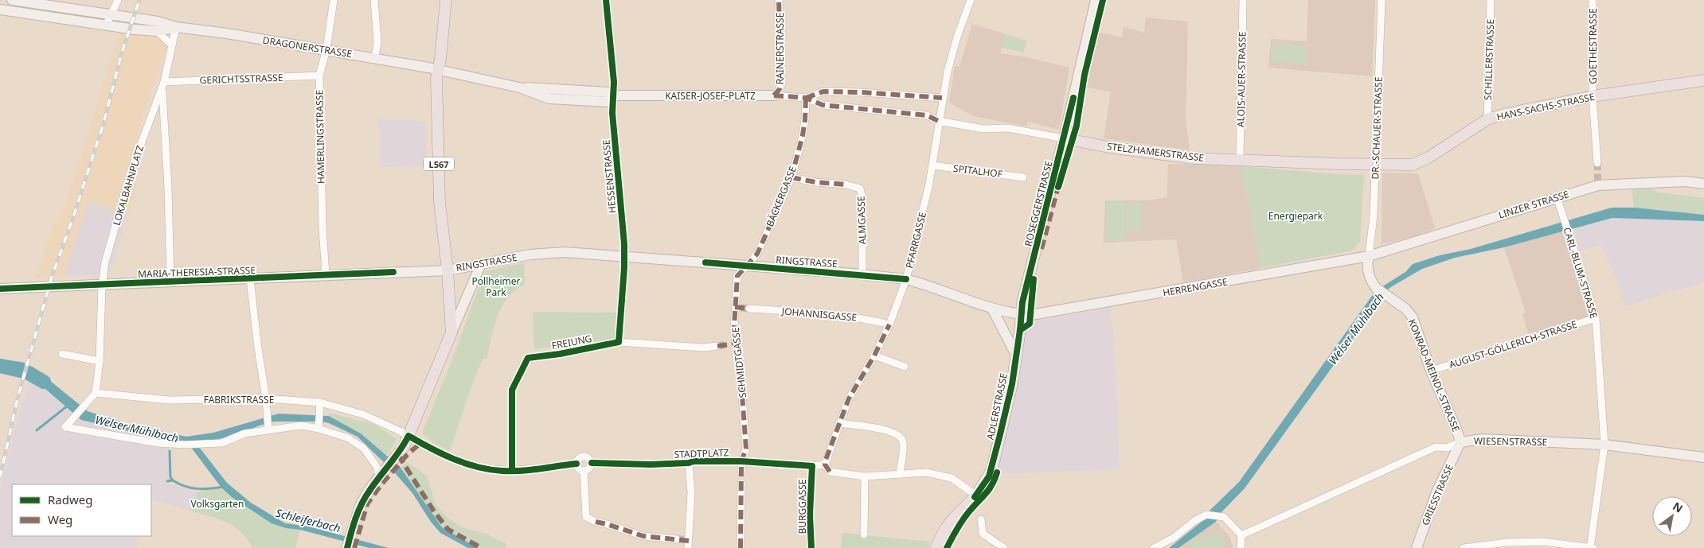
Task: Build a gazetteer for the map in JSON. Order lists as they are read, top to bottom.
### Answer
{
  "streets": {
    "main road": [
      "DRAGONERSTRASSE",
      "KAISER-JOSEF-PLATZ",
      "HANS-SACHS-STRASSE",
      "STELZHAMERSTRASSE",
      "L567",
      "ROSEGGERSTRASSE",
      "LINZER STRASSE",
      "RINGSTRASSE",
      "MARIA-THERESIA-STRASSE",
      "HERRENGASSE",
      "KONRAD-MEINDL-STRASSE",
      "ADLERSTRASSE",
      "WIESENSTRASSE",
      "GRIESSTRASSE"
    ],
    "street": [
      "GOETHESTRASSE",
      "RAINERSTRASSE",
      "SCHILLERSTRASSE",
      "GERICHTSSTRASSE",
      "ALOIS-AUER-STRASSE",
      "DR.-SCHAUER-STRASSE",
      "HAMERLINGSTRASSE",
      "SPITALHOF",
      "HESSENSTRASSE",
      "LOKALBAHNPLATZ",
      "BÄCKERGASSE",
      "ALMGASSE",
      "PFARRGASSE",
      "CARL-BLUM-STRASSE",
      "JOHANNISGASSE",
      "FREIUNG",
      "AUGUST-GÖLLERICH-STRASSE",
      "SCHMIDTGASSE",
      "FABRIKSTRASSE",
      "STADTPLATZ",
      "BURGGASSE"
    ]
  },
  "crossings": [
    ["GOETHESTRASSE", "HANS-SACHS-STRASSE"],
    ["DRAGONERSTRASSE", "KAISER-JOSEF-PLATZ"],
    ["DRAGONERSTRASSE", "HAMERLINGSTRASSE"],
    ["DRAGONERSTRASSE", "L567"],
    ["DRAGONERSTRASSE", "LOKALBAHNPLATZ"],
    ["RAINERSTRASSE", "KAISER-JOSEF-PLATZ"],
    ["SCHILLERSTRASSE", "HANS-SACHS-STRASSE"],
    ["GERICHTSSTRASSE", "HAMERLINGSTRASSE"],
    ["GERICHTSSTRASSE", "LOKALBAHNPLATZ"],
    ["ALOIS-AUER-STRASSE", "STELZHAMERSTRASSE"],
    ["KAISER-JOSEF-PLATZ", "STELZHAMERSTRASSE"],
    ["KAISER-JOSEF-PLATZ", "L567"],
    ["KAISER-JOSEF-PLATZ", "HESSENSTRASSE"],
    ["KAISER-JOSEF-PLATZ", "BÄCKERGASSE"],
    ["KAISER-JOSEF-PLATZ", "PFARRGASSE"],
    ["HANS-SACHS-STRASSE", "DR.-SCHAUER-STRASSE"],
    ["HANS-SACHS-STRASSE", "STELZHAMERSTRASSE"],
    ["DR.-SCHAUER-STRASSE", "STELZHAMERSTRASSE"],
    ["DR.-SCHAUER-STRASSE", "LINZER STRASSE"],
    ["DR.-SCHAUER-STRASSE", "HERRENGASSE"],
    ["DR.-SCHAUER-STRASSE", "KONRAD-MEINDL-STRASSE"],
    ["HAMERLINGSTRASSE", "MARIA-THERESIA-STRASSE"],
    ["STELZHAMERSTRASSE", "ROSEGGERSTRASSE"],
    ["STELZHAMERSTRASSE", "PFARRGASSE"],
    ["L567", "RINGSTRASSE"],
    ["L567", "MARIA-THERESIA-STRASSE"],
    ["L567", "FABRIKSTRASSE"],
    ["SPITALHOF", "PFARRGASSE"],
    ["HESSENSTRASSE", "RINGSTRASSE"],
    ["HESSENSTRASSE", "FREIUNG"],
    ["LOKALBAHNPLATZ", "MARIA-THERESIA-STRASSE"],
    ["BÄCKERGASSE", "ALMGASSE"],
    ["BÄCKERGASSE", "RINGSTRASSE"],
    ["BÄCKERGASSE", "SCHMIDTGASSE"],
    ["ROSEGGERSTRASSE", "RINGSTRASSE"],
    ["ROSEGGERSTRASSE", "HERRENGASSE"],
    ["ROSEGGERSTRASSE", "ADLERSTRASSE"],
    ["LINZER STRASSE", "CARL-BLUM-STRASSE"],
    ["LINZER STRASSE", "HERRENGASSE"],
    ["LINZER STRASSE", "KONRAD-MEINDL-STRASSE"],
    ["ALMGASSE", "RINGSTRASSE"],
    ["PFARRGASSE", "RINGSTRASSE"],
    ["PFARRGASSE", "JOHANNISGASSE"],
    ["PFARRGASSE", "STADTPLATZ"],
    ["RINGSTRASSE", "MARIA-THERESIA-STRASSE"],
    ["RINGSTRASSE", "HERRENGASSE"],
    ["RINGSTRASSE", "SCHMIDTGASSE"],
    ["RINGSTRASSE", "ADLERSTRASSE"],
    ["CARL-BLUM-STRASSE", "AUGUST-GÖLLERICH-STRASSE"],
    ["CARL-BLUM-STRASSE", "WIESENSTRASSE"],
    ["HERRENGASSE", "KONRAD-MEINDL-STRASSE"],
    ["HERRENGASSE", "ADLERSTRASSE"],
    ["AUGUST-GÖLLERICH-STRASSE", "KONRAD-MEINDL-STRASSE"],
    ["SCHMIDTGASSE", "STADTPLATZ"],
    ["KONRAD-MEINDL-STRASSE", "WIESENSTRASSE"],
    ["KONRAD-MEINDL-STRASSE", "GRIESSTRASSE"],
    ["WIESENSTRASSE", "GRIESSTRASSE"],
    ["STADTPLATZ", "BURGGASSE"]
  ],
  "water": ["Welser Mühlbach", "Schleiferbach"],
  "parks": ["Energiepark", "Pollheimer Park", "Volksgarten"],
  "legend": ["Radweg", "Weg"],
  "north": "top right"
}
